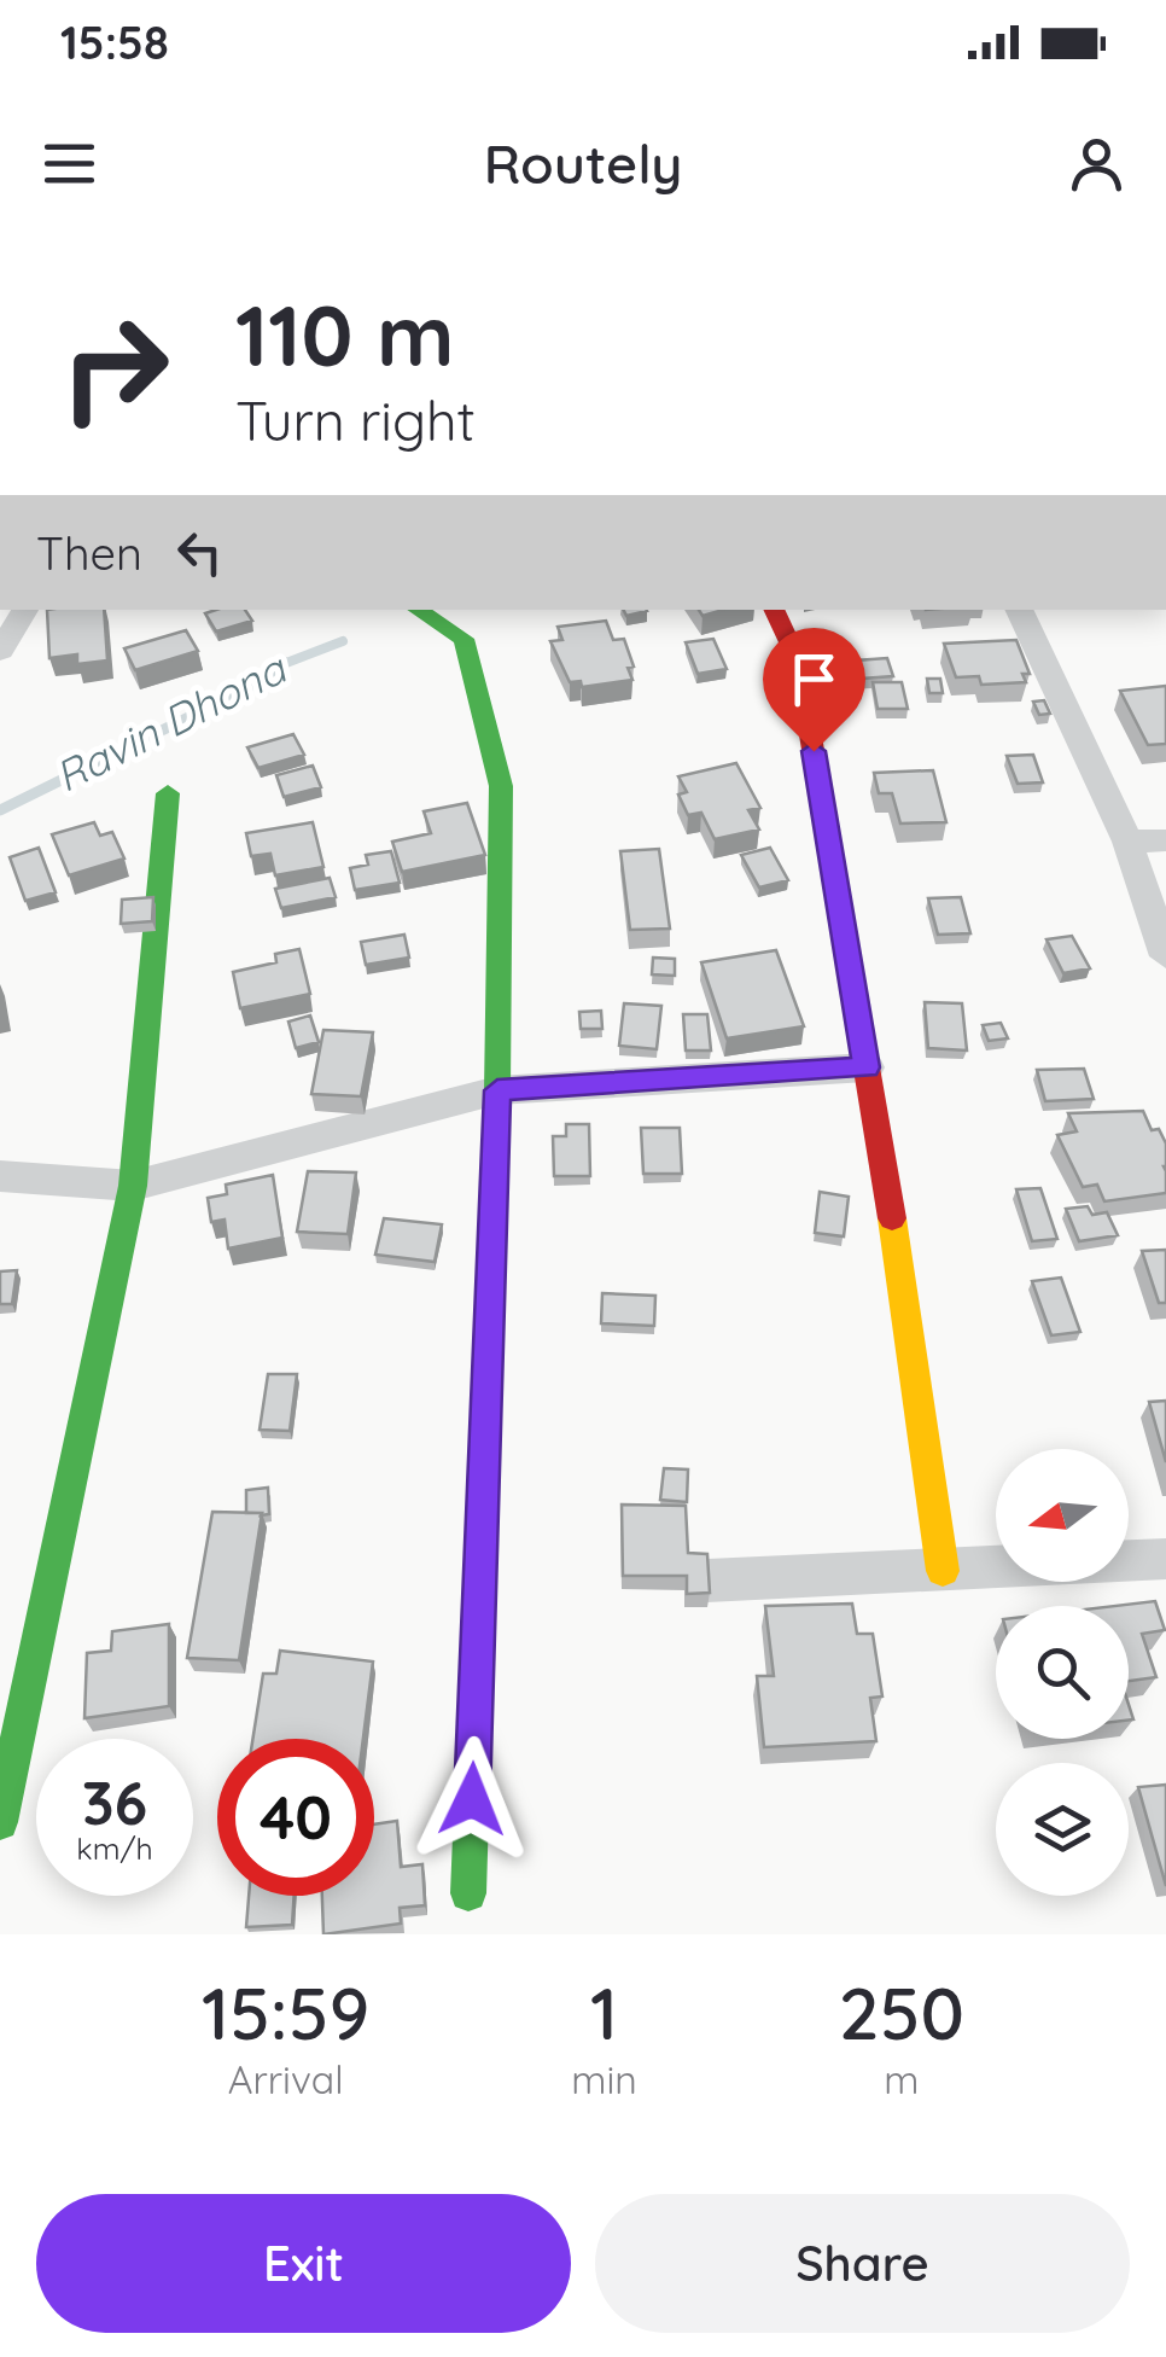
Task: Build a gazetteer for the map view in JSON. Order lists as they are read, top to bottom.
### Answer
{
  "water": ["Ravin Dhona"],
  "north": "left",
  "page": {
    "status": "15:58",
    "header": "Routely",
    "turn": ["110 m", "Turn right"],
    "then": "Then",
    "speed": "36 km/h",
    "limit": "40",
    "eta": [
      "15:59",
      "Arrival",
      "1",
      "min",
      "250",
      "m"
    ],
    "buttons": ["Exit", "Share"]
  }
}
